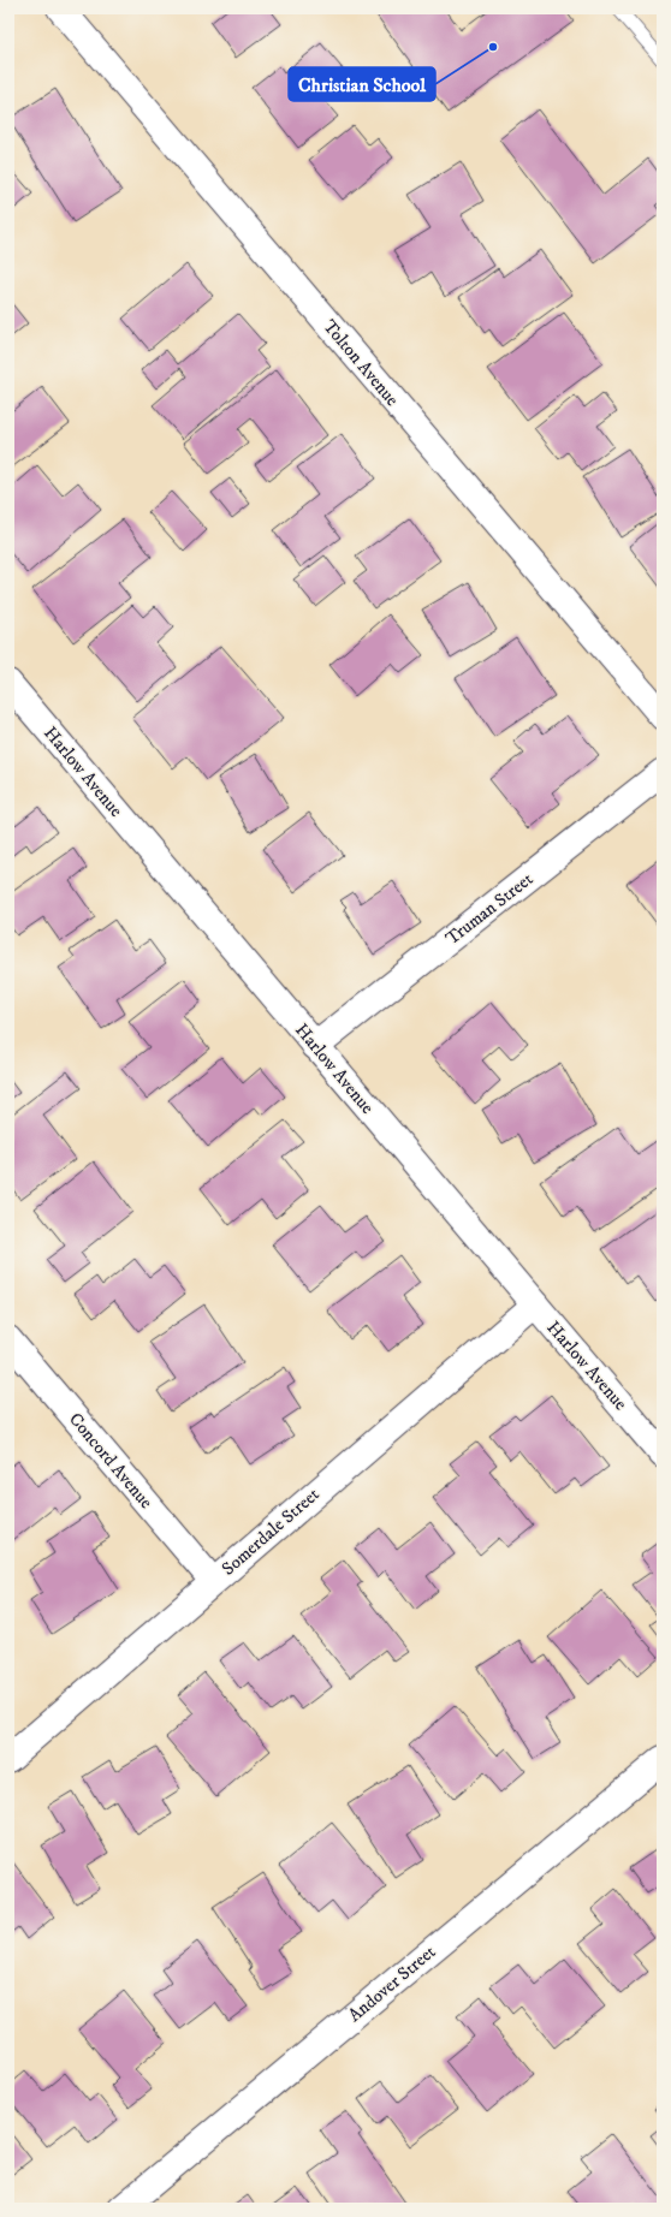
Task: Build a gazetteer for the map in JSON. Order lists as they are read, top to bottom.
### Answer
{
  "streets": {
    "street": [
      "Tolton Avenue",
      "Harlow Avenue",
      "Truman Street",
      "Concord Avenue",
      "Somerdale Street",
      "Andover Street"
    ]
  },
  "crossings": [
    ["Harlow Avenue", "Truman Street"],
    ["Harlow Avenue", "Somerdale Street"],
    ["Concord Avenue", "Somerdale Street"]
  ],
  "places": ["Christian School"]
}
